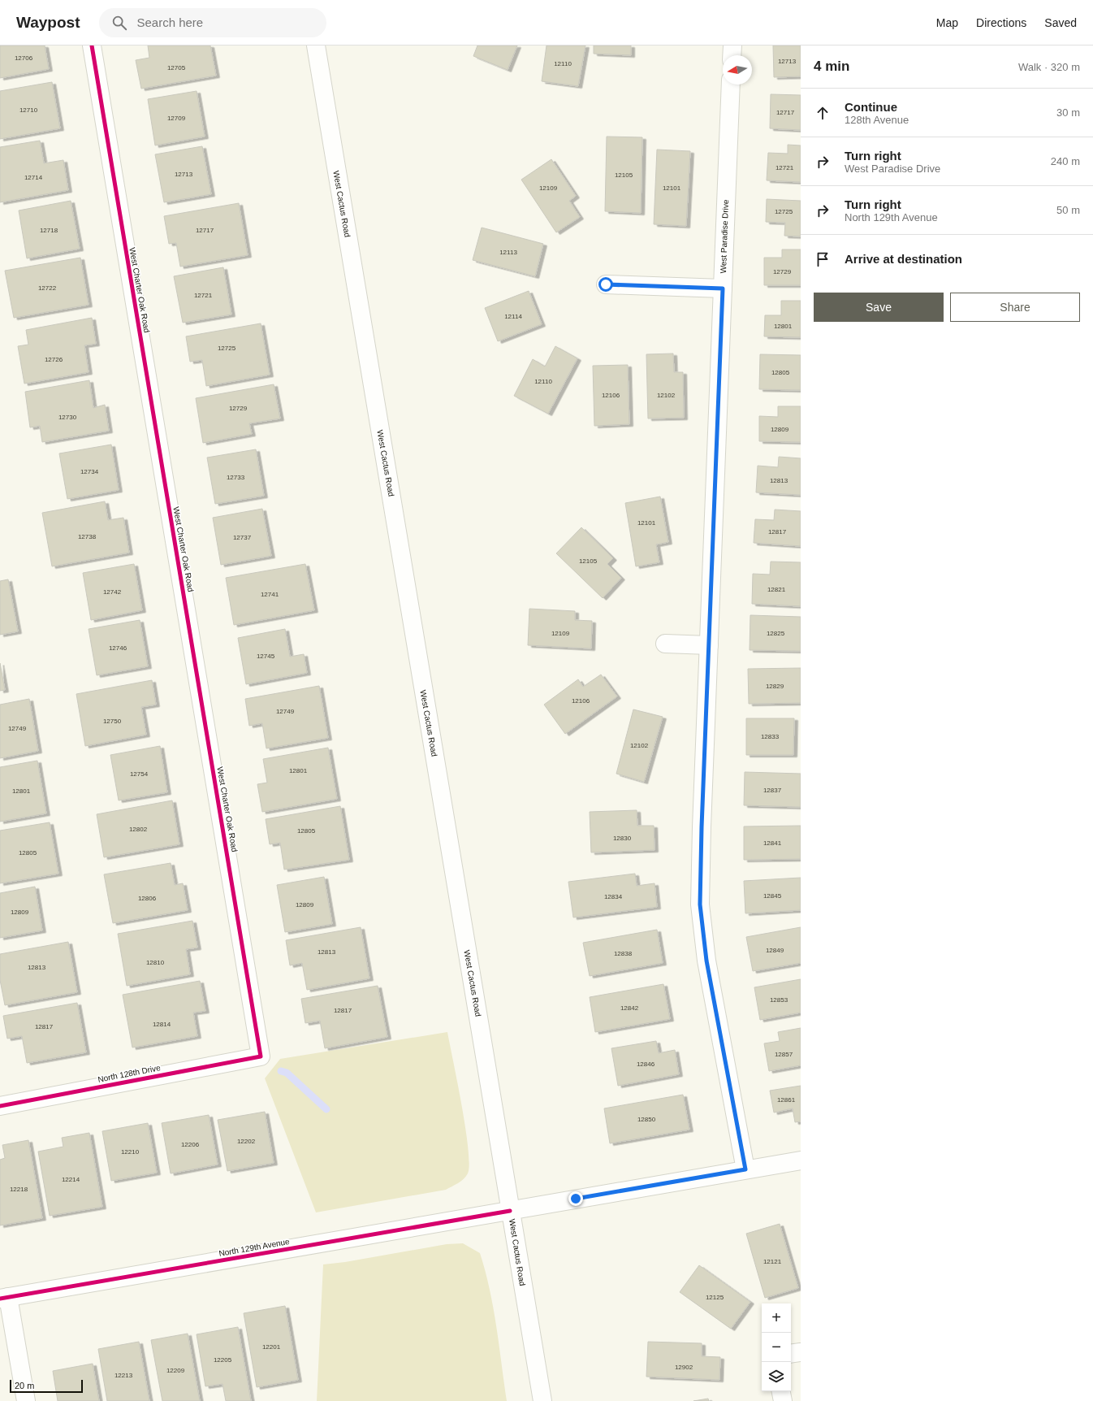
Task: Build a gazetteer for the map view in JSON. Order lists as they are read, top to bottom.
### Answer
{
  "streets": {
    "street": [
      "West Cactus Road",
      "West Paradise Drive",
      "West Charter Oak Road",
      "North 128th Drive",
      "North 129th Avenue"
    ]
  },
  "crossings": [
    ["West Cactus Road", "North 129th Avenue"],
    ["West Paradise Drive", "North 129th Avenue"],
    ["West Charter Oak Road", "North 128th Drive"]
  ],
  "house_numbers": [
    "12706",
    "12713",
    "12110",
    "12705",
    "12710",
    "12717",
    "12709",
    "12721",
    "12713",
    "12105",
    "12714",
    "12109",
    "12101",
    "12725",
    "12718",
    "12717",
    "12113",
    "12729",
    "12722",
    "12721",
    "12114",
    "12801",
    "12725",
    "12726",
    "12805",
    "12110",
    "12106",
    "12102",
    "12729",
    "12730",
    "12809",
    "12734",
    "12733",
    "12813",
    "12101",
    "12817",
    "12738",
    "12737",
    "12105",
    "12821",
    "12742",
    "12741",
    "12109",
    "12825",
    "12746",
    "12745",
    "12829",
    "12106",
    "12749",
    "12750",
    "12749",
    "12833",
    "12102",
    "12801",
    "12754",
    "12837",
    "12801",
    "12802",
    "12805",
    "12830",
    "12841",
    "12805",
    "12845",
    "12834",
    "12806",
    "12809",
    "12809",
    "12849",
    "12813",
    "12838",
    "12810",
    "12813",
    "12853",
    "12842",
    "12817",
    "12814",
    "12817",
    "12857",
    "12846",
    "12861",
    "12850",
    "12202",
    "12206",
    "12210",
    "12214",
    "12218",
    "12121",
    "12125",
    "12201",
    "12205",
    "12902",
    "12209",
    "12213"
  ],
  "scale_bar": "20 m",
  "north": "left",
  "page": {
    "header": "Waypost",
    "search": "Search here",
    "nav": ["Map", "Directions", "Saved"],
    "heading": ["4 min", "Walk · 320 m"],
    "list": [
      ["Continue", "128th Avenue", "30 m"],
      ["Turn right", "West Paradise Drive", "240 m"],
      ["Turn right", "North 129th Avenue", "50 m"],
      "Arrive at destination"
    ],
    "buttons": ["Save", "Share"],
    "map_buttons": ["+", "−"],
    "scale": "20 m"
  }
}
